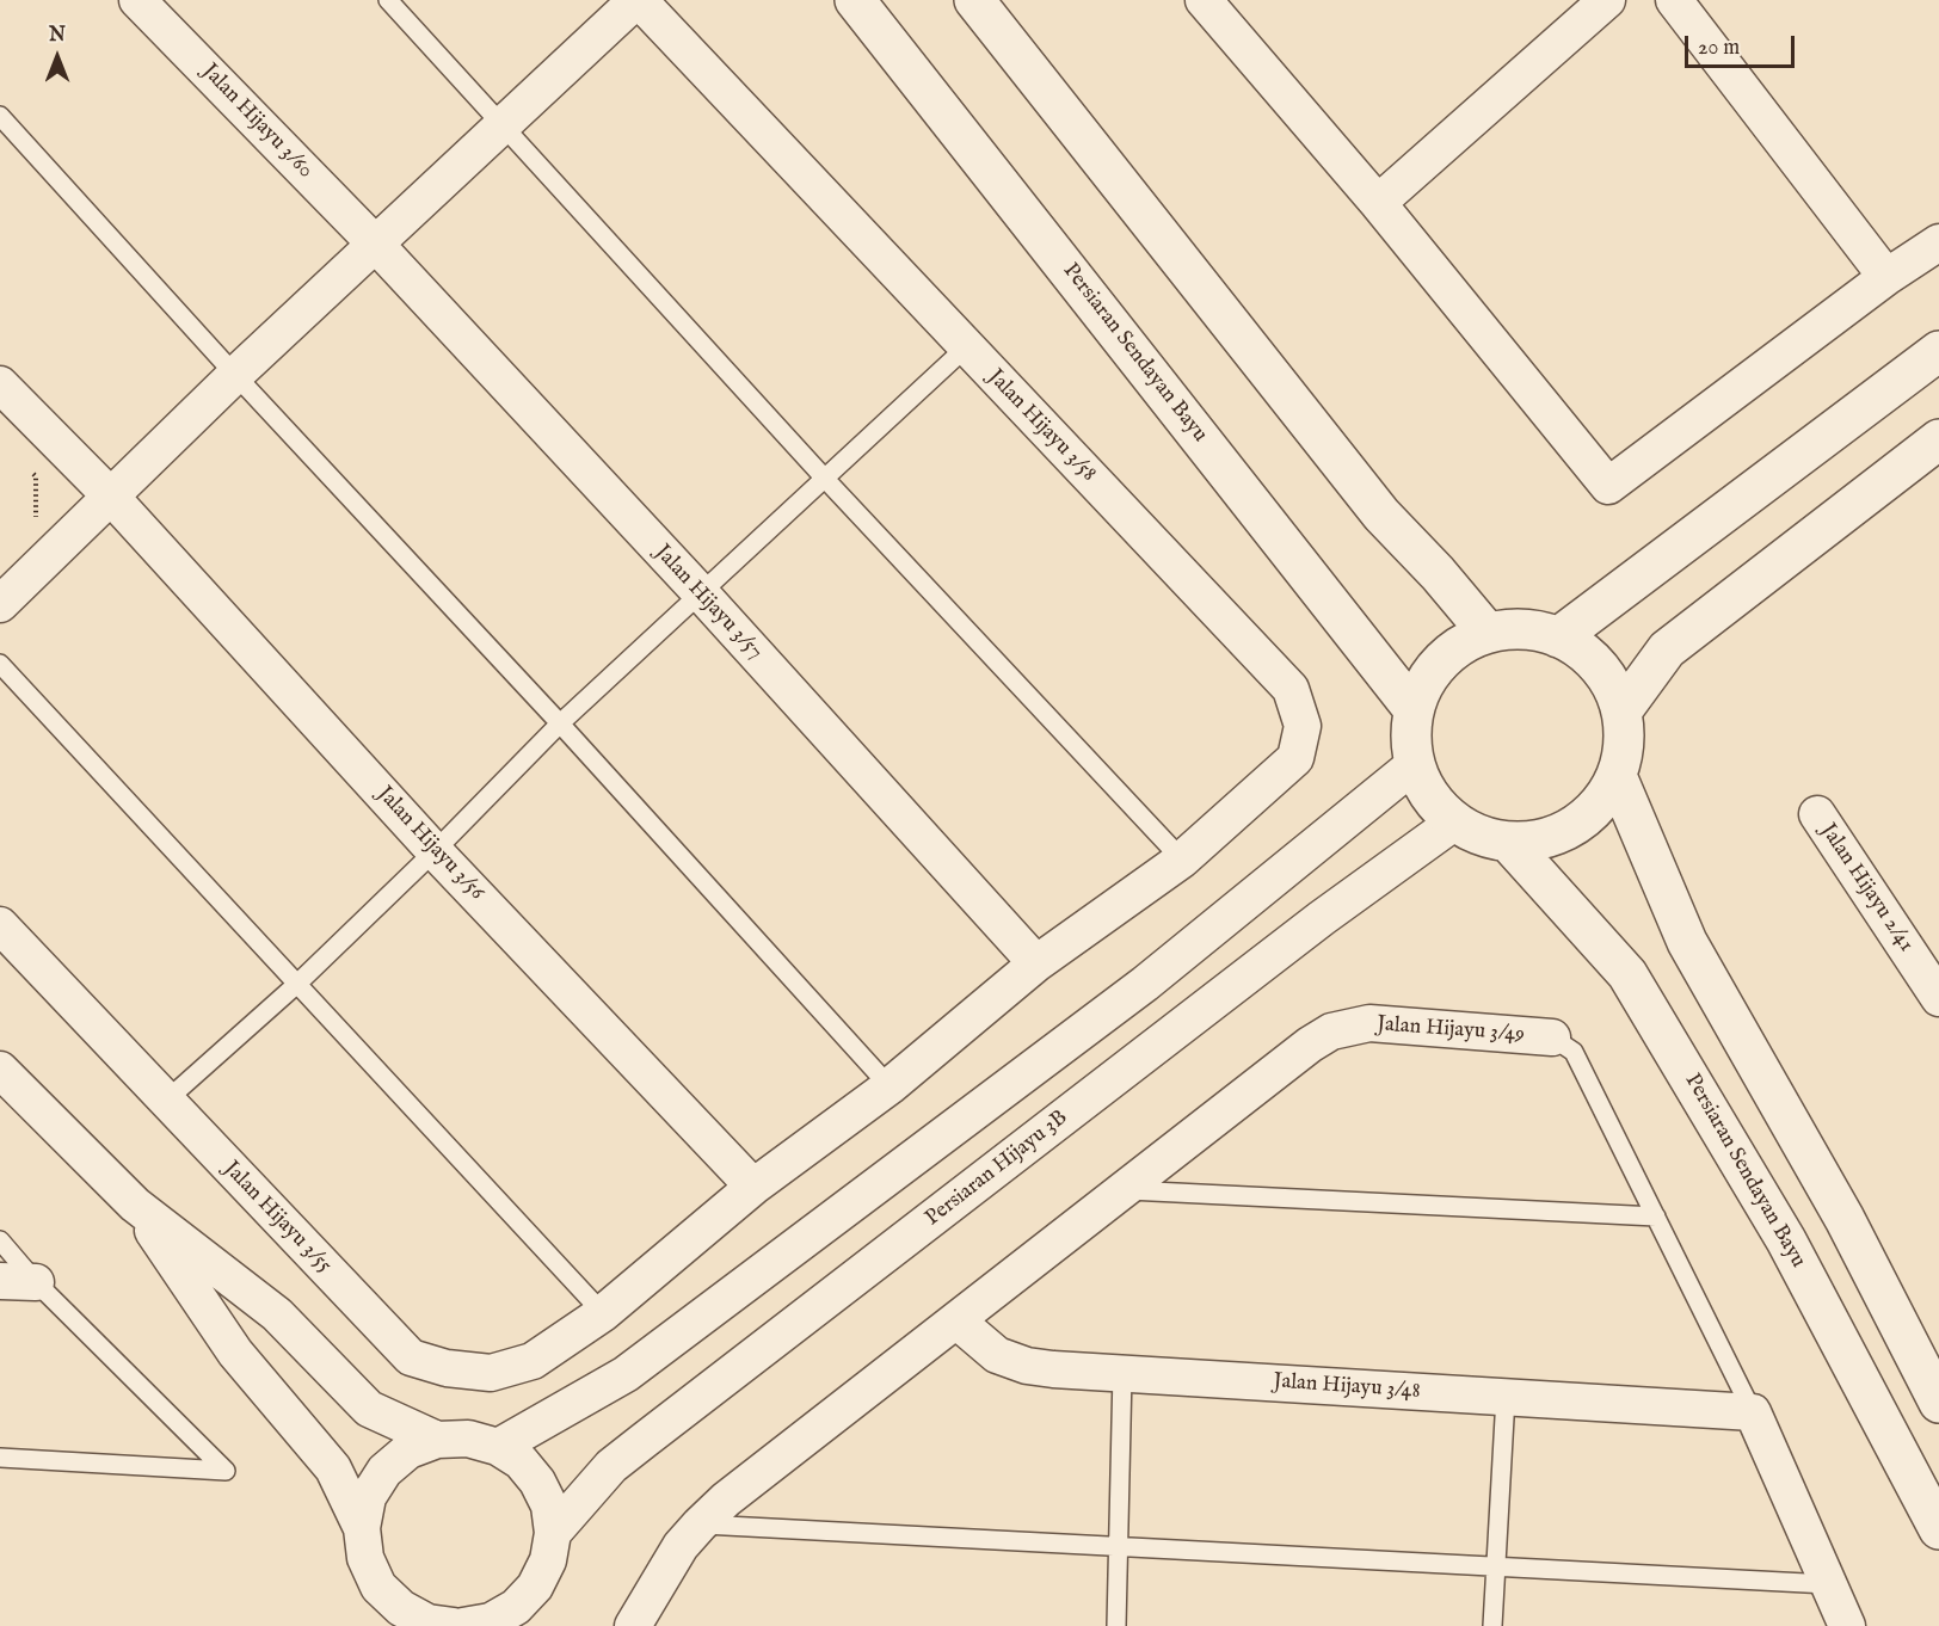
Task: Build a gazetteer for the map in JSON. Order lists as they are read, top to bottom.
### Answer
{
  "streets": {
    "street": [
      "Jalan Hijayu 3/60",
      "Persiaran Sendayan Bayu",
      "Jalan Hijayu 3/58",
      "Jalan Hijayu 3/57",
      "Jalan Hijayu 3/56",
      "Jalan Hijayu 2/41",
      "Jalan Hijayu 3/49",
      "Persiaran Hijayu 3B",
      "Jalan Hijayu 3/55",
      "Jalan Hijayu 3/48"
    ]
  },
  "crossings": [
    ["Jalan Hijayu 3/60", "Jalan Hijayu 3/57"],
    ["Persiaran Sendayan Bayu", "Persiaran Hijayu 3B"],
    ["Jalan Hijayu 3/58", "Jalan Hijayu 3/57"],
    ["Jalan Hijayu 3/58", "Jalan Hijayu 3/55"],
    ["Jalan Hijayu 3/56", "Jalan Hijayu 3/55"],
    ["Jalan Hijayu 3/49", "Jalan Hijayu 3/48"]
  ],
  "scale_bar": "20 m",
  "north": "top"
}
